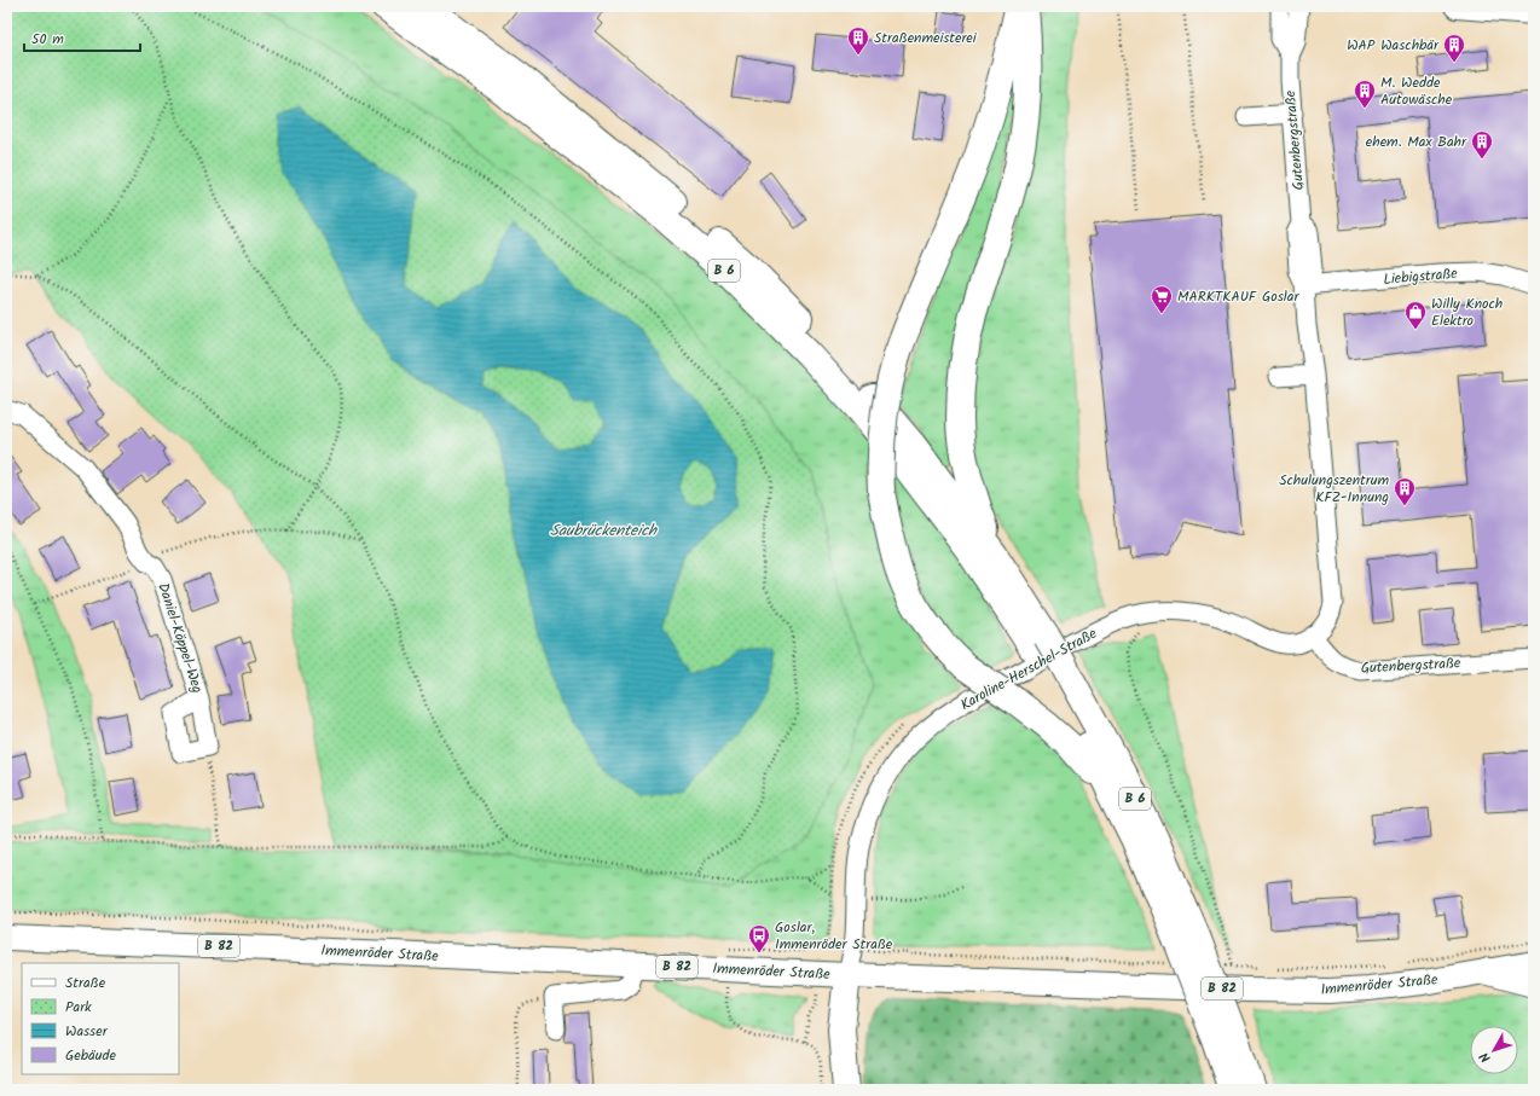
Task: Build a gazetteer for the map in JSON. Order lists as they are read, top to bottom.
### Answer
{
  "streets": {
    "highway": ["B 6"],
    "main road": ["B 82", "Immenröder Straße"],
    "street": [
      "Gutenbergstraße",
      "Liebigstraße",
      "Daniel-Köppel-Weg",
      "Karoline-Herschel-Straße"
    ]
  },
  "crossings": [
    ["Gutenbergstraße", "Liebigstraße"],
    ["Gutenbergstraße", "Karoline-Herschel-Straße"],
    ["Karoline-Herschel-Straße", "Immenröder Straße"]
  ],
  "water": ["Saubrückenteich"],
  "places": {
    "building": [
      "Straßenmeisterei",
      "WAP Waschbär",
      "M. Wedde Autowäsche",
      "ehem. Max Bahr",
      "Schulungszentrum KFZ-Innung"
    ],
    "supermarket": ["MARKTKAUF Goslar"],
    "shop": ["Willy Knoch Elektro"],
    "bus stop": ["Goslar, Immenröder Straße"]
  },
  "legend": [
    "Straße",
    "Park",
    "Wasser",
    "Gebäude"
  ],
  "scale_bar": "50 m",
  "north": "bottom left"
}
